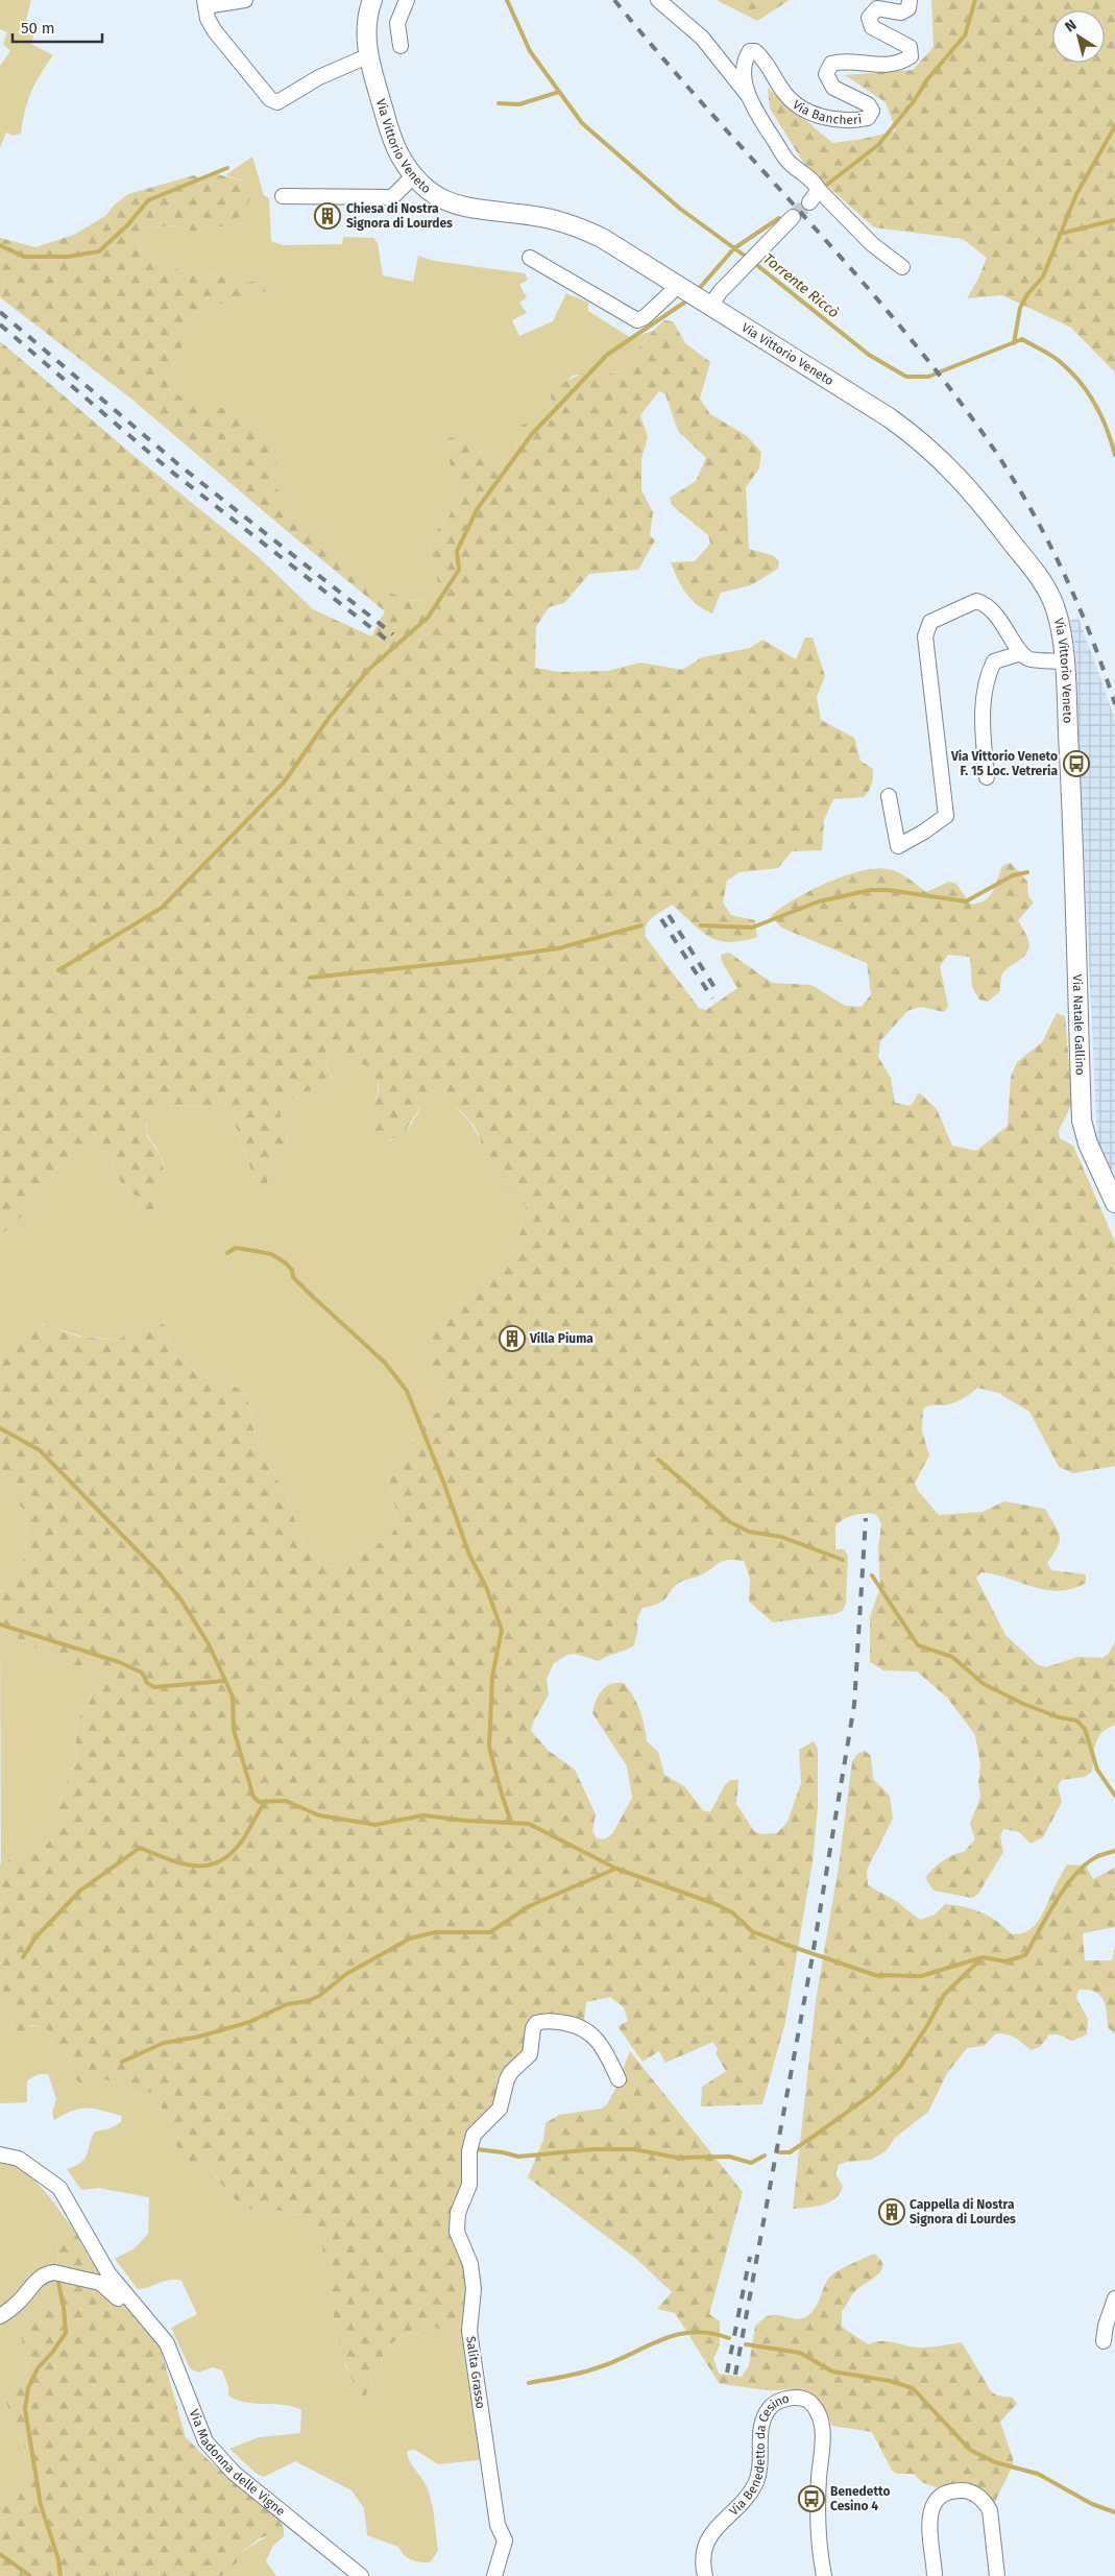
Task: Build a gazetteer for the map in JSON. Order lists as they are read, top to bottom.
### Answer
{
  "streets": {
    "main road": ["Via Vittorio Veneto", "Via Natale Gallino"],
    "street": [
      "Via Bancheri",
      "Salita Grasso",
      "Via Benedetto da Cesino",
      "Via Madonna delle Vigne"
    ]
  },
  "crossings": [
    ["Via Vittorio Veneto", "Via Natale Gallino"]
  ],
  "water": ["Torrente Riccò"],
  "places": {
    "building": ["Chiesa di Nostra Signora di Lourdes", "Villa Piuma", "Cappella di Nostra Signora di Lourdes"],
    "bus stop": ["Via Vittorio Veneto F. 15 Loc. Vetreria", "Benedetto Cesino 4"]
  },
  "scale_bar": "50 m",
  "north": "top left"
}
